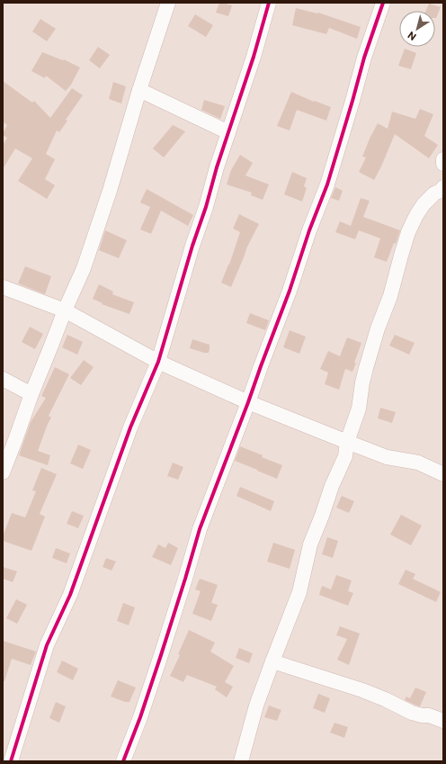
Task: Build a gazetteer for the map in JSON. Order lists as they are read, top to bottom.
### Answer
{
  "north": "bottom left"
}
